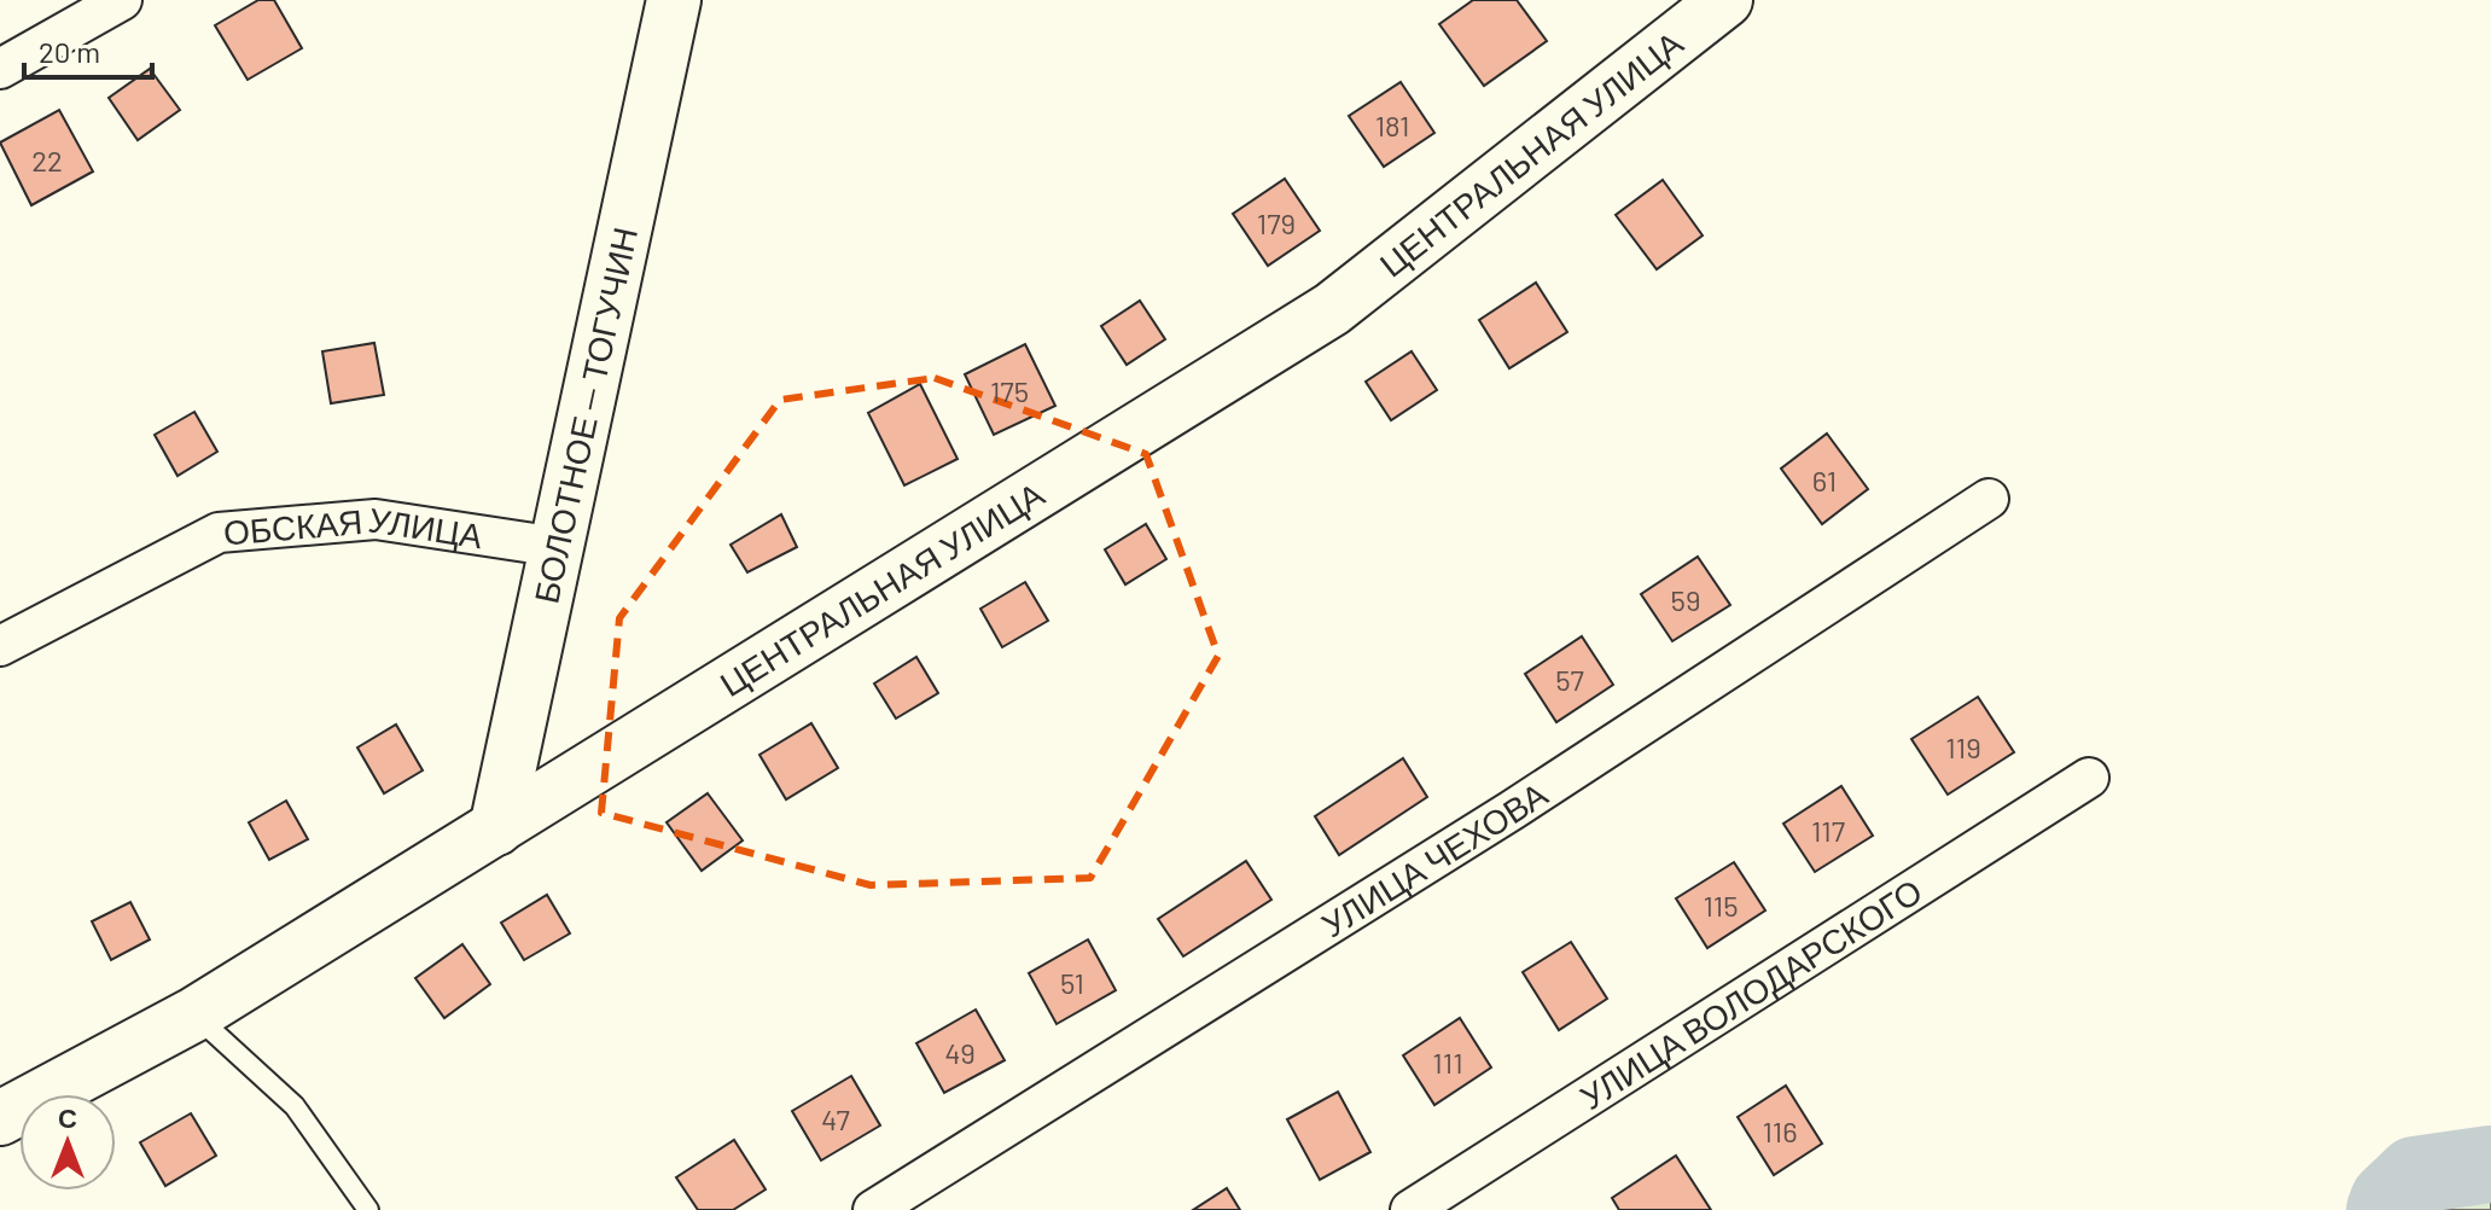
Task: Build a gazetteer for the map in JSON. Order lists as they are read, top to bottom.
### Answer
{
  "streets": {
    "street": [
      "ЦЕНТРАЛЬНАЯ УЛИЦА",
      "БОЛОТНОЕ — ТОГУЧИН",
      "ОБСКАЯ УЛИЦА",
      "УЛИЦА ЧЕХОВА",
      "УЛИЦА ВОЛОДАРСКОГО"
    ]
  },
  "crossings": [
    ["ЦЕНТРАЛЬНАЯ УЛИЦА", "БОЛОТНОЕ — ТОГУЧИН"],
    ["БОЛОТНОЕ — ТОГУЧИН", "ОБСКАЯ УЛИЦА"]
  ],
  "house_numbers": [
    "181",
    "22",
    "179",
    "175",
    "61",
    "59",
    "57",
    "119",
    "117",
    "115",
    "51",
    "49",
    "111",
    "47",
    "116"
  ],
  "scale_bar": "20 m",
  "north": "top"
}
